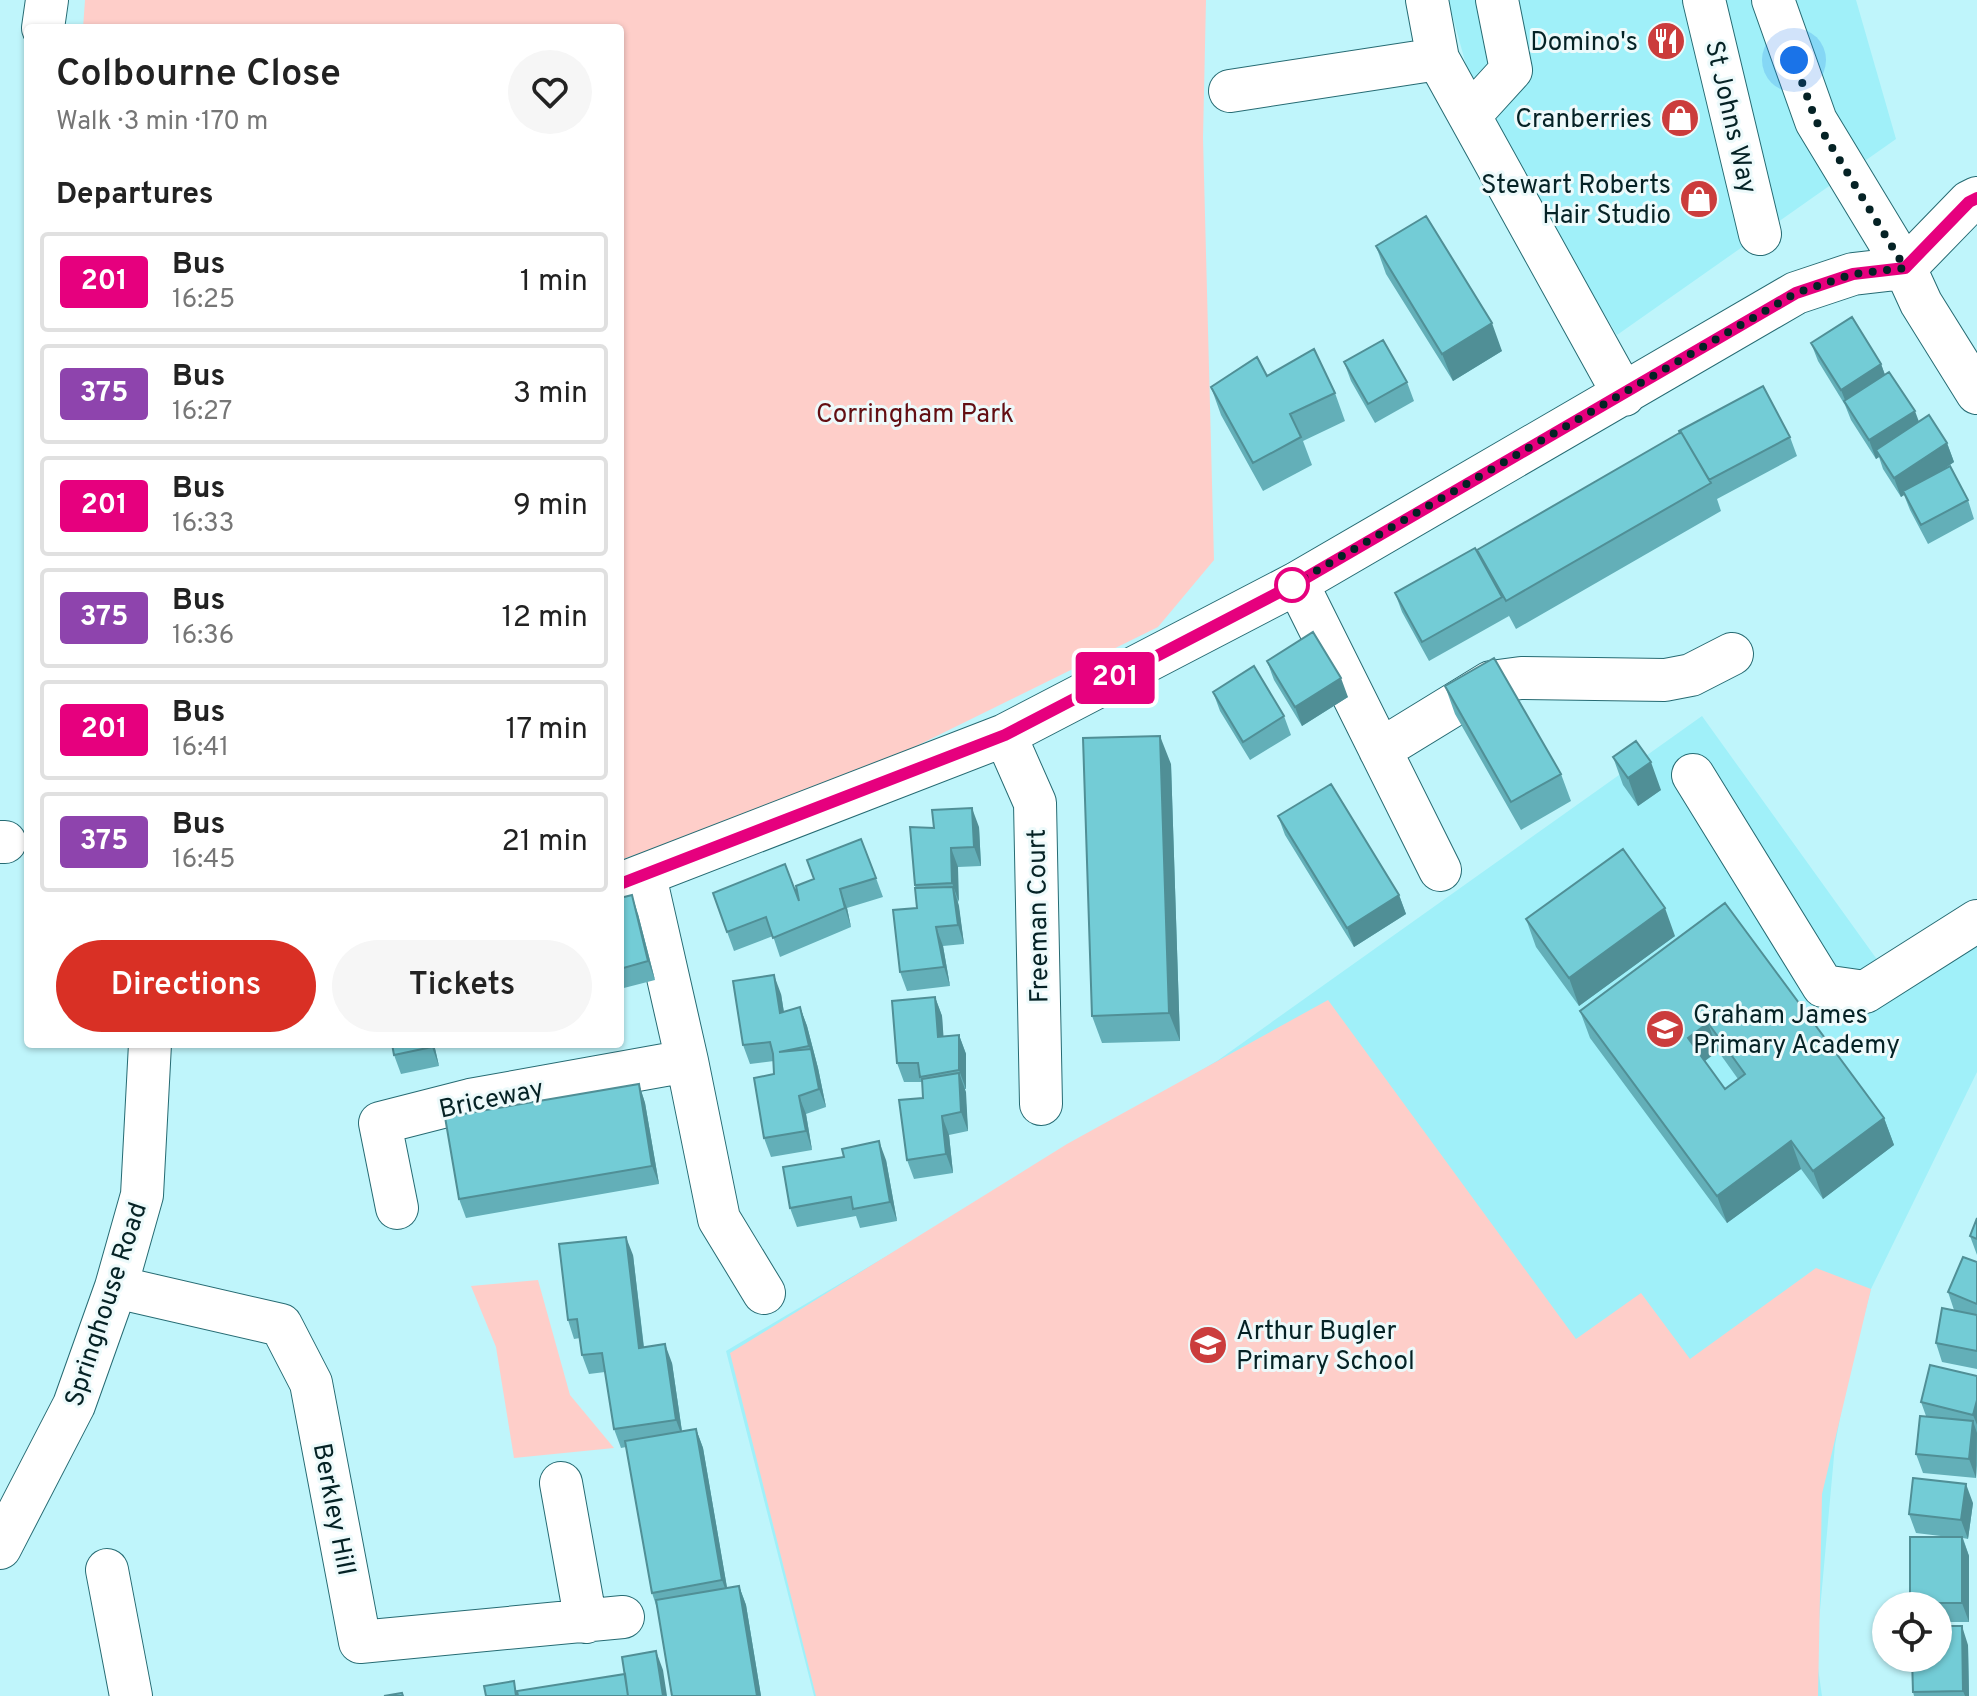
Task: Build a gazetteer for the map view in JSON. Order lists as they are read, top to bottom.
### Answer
{
  "streets": {
    "street": [
      "St Johns Way",
      "Freeman Court",
      "Briceway",
      "Springhouse Road",
      "Berkley Hill"
    ]
  },
  "crossings": [
    ["Springhouse Road", "Berkley Hill"]
  ],
  "parks": ["Corringham Park"],
  "places": {
    "restaurant": ["Domino's"],
    "shop": ["Cranberries", "Stewart Roberts Hair Studio"],
    "school or university": ["Graham James Primary Academy", "Arthur Bugler Primary School"]
  },
  "lines": ["bus line 201"],
  "page": {
    "on_map": "201",
    "heading": [
      ["Colbourne Close", "Walk · 3 min · 170 m"],
      "Departures"
    ],
    "list": [
      {
        "mark": "201",
        "name": "Bus",
        "note": "16:25",
        "value": "1 min"
      },
      {
        "mark": "375",
        "name": "Bus",
        "note": "16:27",
        "value": "3 min"
      },
      {
        "mark": "201",
        "name": "Bus",
        "note": "16:33",
        "value": "9 min"
      },
      {
        "mark": "375",
        "name": "Bus",
        "note": "16:36",
        "value": "12 min"
      },
      {
        "mark": "201",
        "name": "Bus",
        "note": "16:41",
        "value": "17 min"
      },
      {
        "mark": "375",
        "name": "Bus",
        "note": "16:45",
        "value": "21 min"
      }
    ],
    "buttons": ["Directions", "Tickets"]
  }
}
